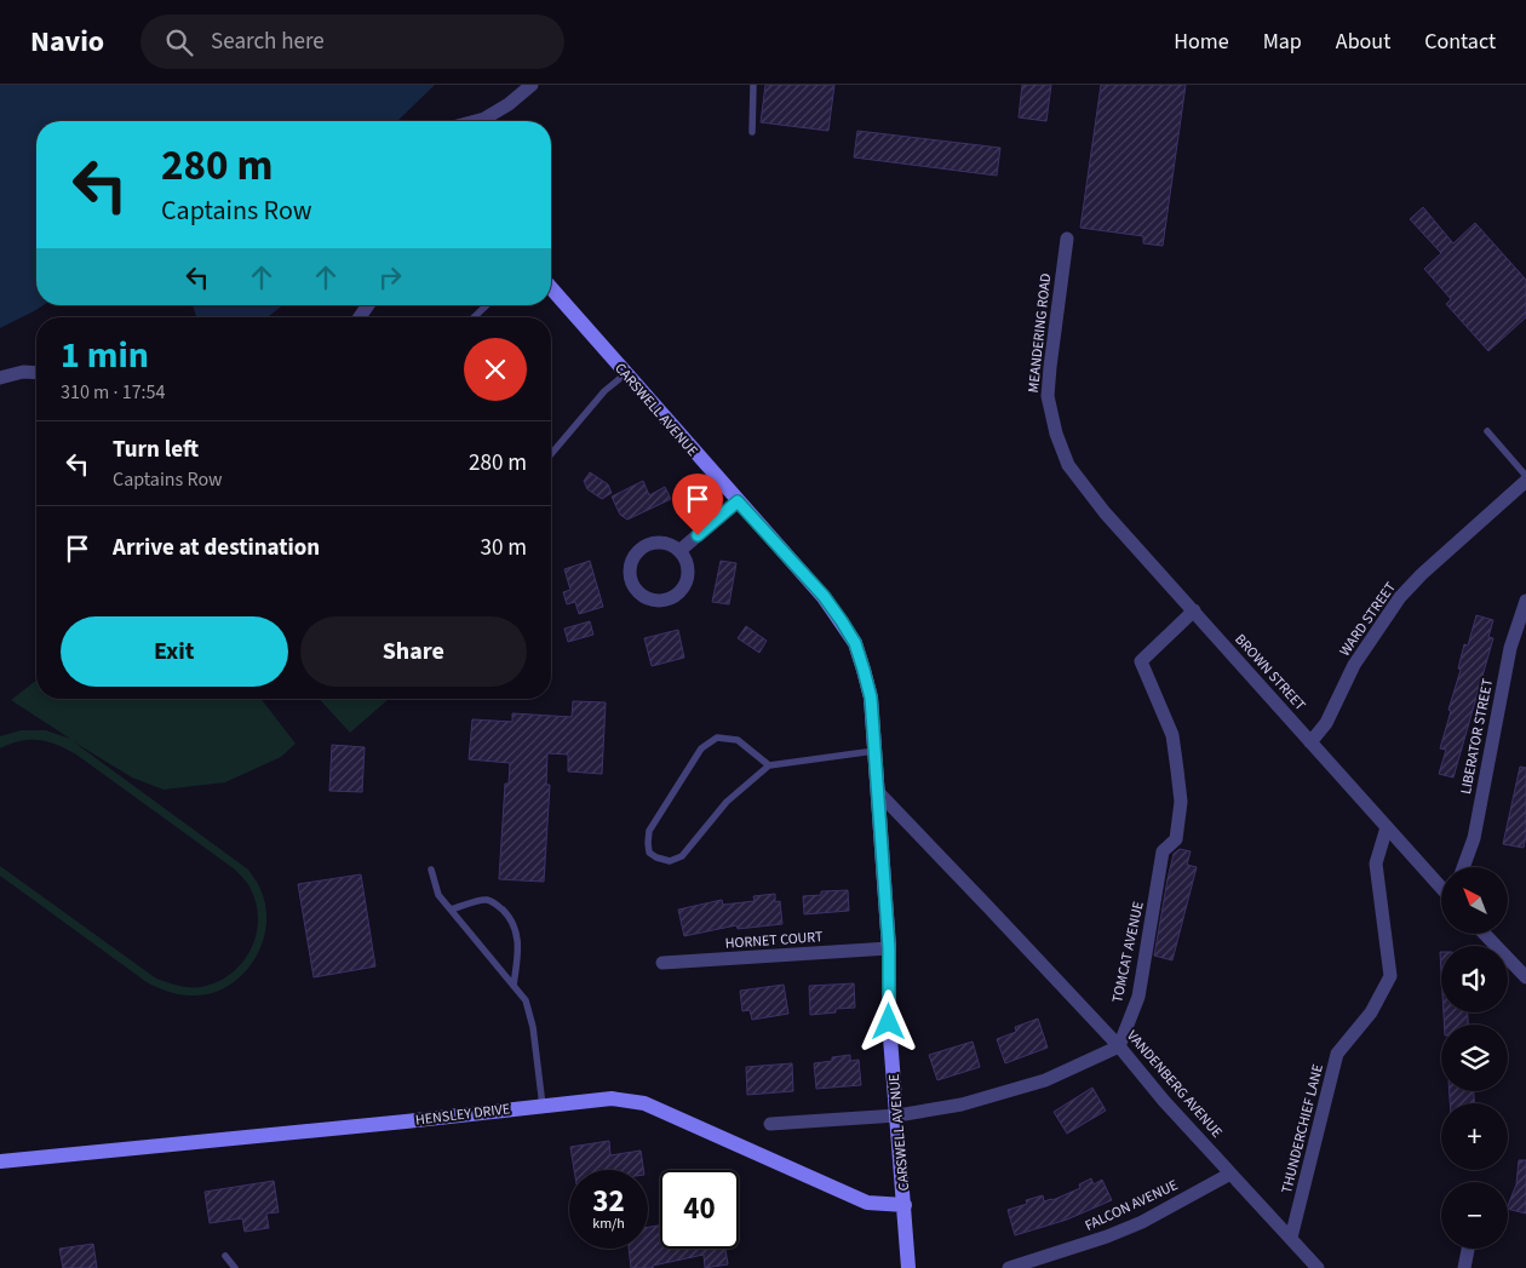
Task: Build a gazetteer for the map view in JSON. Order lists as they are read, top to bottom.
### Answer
{
  "streets": {
    "street": [
      "MEANDERING ROAD",
      "CARSWELL AVENUE",
      "WARD STREET",
      "BROWN STREET",
      "LIBERATOR STREET",
      "HORNET COURT",
      "TOMCAT AVENUE",
      "VANDENBERG AVENUE",
      "HENSLEY DRIVE",
      "THUNDERCHIEF LANE",
      "FALCON AVENUE"
    ]
  },
  "crossings": [
    ["MEANDERING ROAD", "BROWN STREET"],
    ["CARSWELL AVENUE", "HORNET COURT"],
    ["CARSWELL AVENUE", "VANDENBERG AVENUE"],
    ["CARSWELL AVENUE", "HENSLEY DRIVE"],
    ["WARD STREET", "BROWN STREET"],
    ["BROWN STREET", "TOMCAT AVENUE"],
    ["BROWN STREET", "THUNDERCHIEF LANE"],
    ["TOMCAT AVENUE", "VANDENBERG AVENUE"],
    ["VANDENBERG AVENUE", "THUNDERCHIEF LANE"],
    ["VANDENBERG AVENUE", "FALCON AVENUE"]
  ],
  "north": "top left",
  "page": {
    "header": "Navio",
    "search": "Search here",
    "nav": [
      "Home",
      "Map",
      "About",
      "Contact"
    ],
    "turn": ["280 m", "Captains Row"],
    "heading": ["1 min", "310 m · 17:54"],
    "list": [
      {
        "name": "Turn left",
        "note": "Captains Row",
        "value": "280 m"
      },
      {
        "name": "Arrive at destination",
        "value": "30 m"
      }
    ],
    "buttons": ["Exit", "Share"],
    "map_buttons": ["+", "−"],
    "speed": "32 km/h",
    "limit": "40"
  }
}
